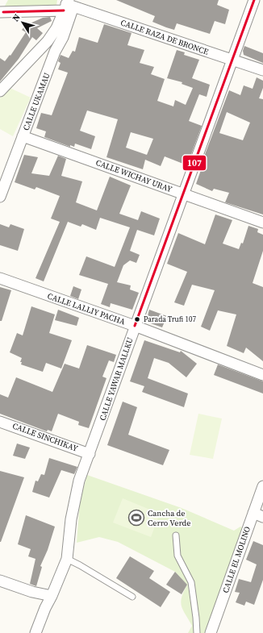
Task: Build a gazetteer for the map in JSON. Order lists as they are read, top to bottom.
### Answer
{
  "streets": {
    "street": [
      "CALLE RAZA DE BRONCE",
      "CALLE UKAMAU",
      "CALLE WICHAY URAY",
      "CALLE LALLIY PACHA",
      "CALLE YAWAR MALLKU",
      "CALLE SINCHIKAY",
      "CALLE EL MOLINO"
    ]
  },
  "crossings": [
    ["CALLE RAZA DE BRONCE", "CALLE UKAMAU"],
    ["CALLE RAZA DE BRONCE", "CALLE YAWAR MALLKU"],
    ["CALLE UKAMAU", "CALLE WICHAY URAY"],
    ["CALLE WICHAY URAY", "CALLE YAWAR MALLKU"],
    ["CALLE LALLIY PACHA", "CALLE YAWAR MALLKU"],
    ["CALLE YAWAR MALLKU", "CALLE SINCHIKAY"]
  ],
  "places": {
    "other": ["Parada Trufi 107"],
    "sports": ["Cancha de Cerro Verde"]
  },
  "lines": ["transit line 107"],
  "north": "top left"
}
